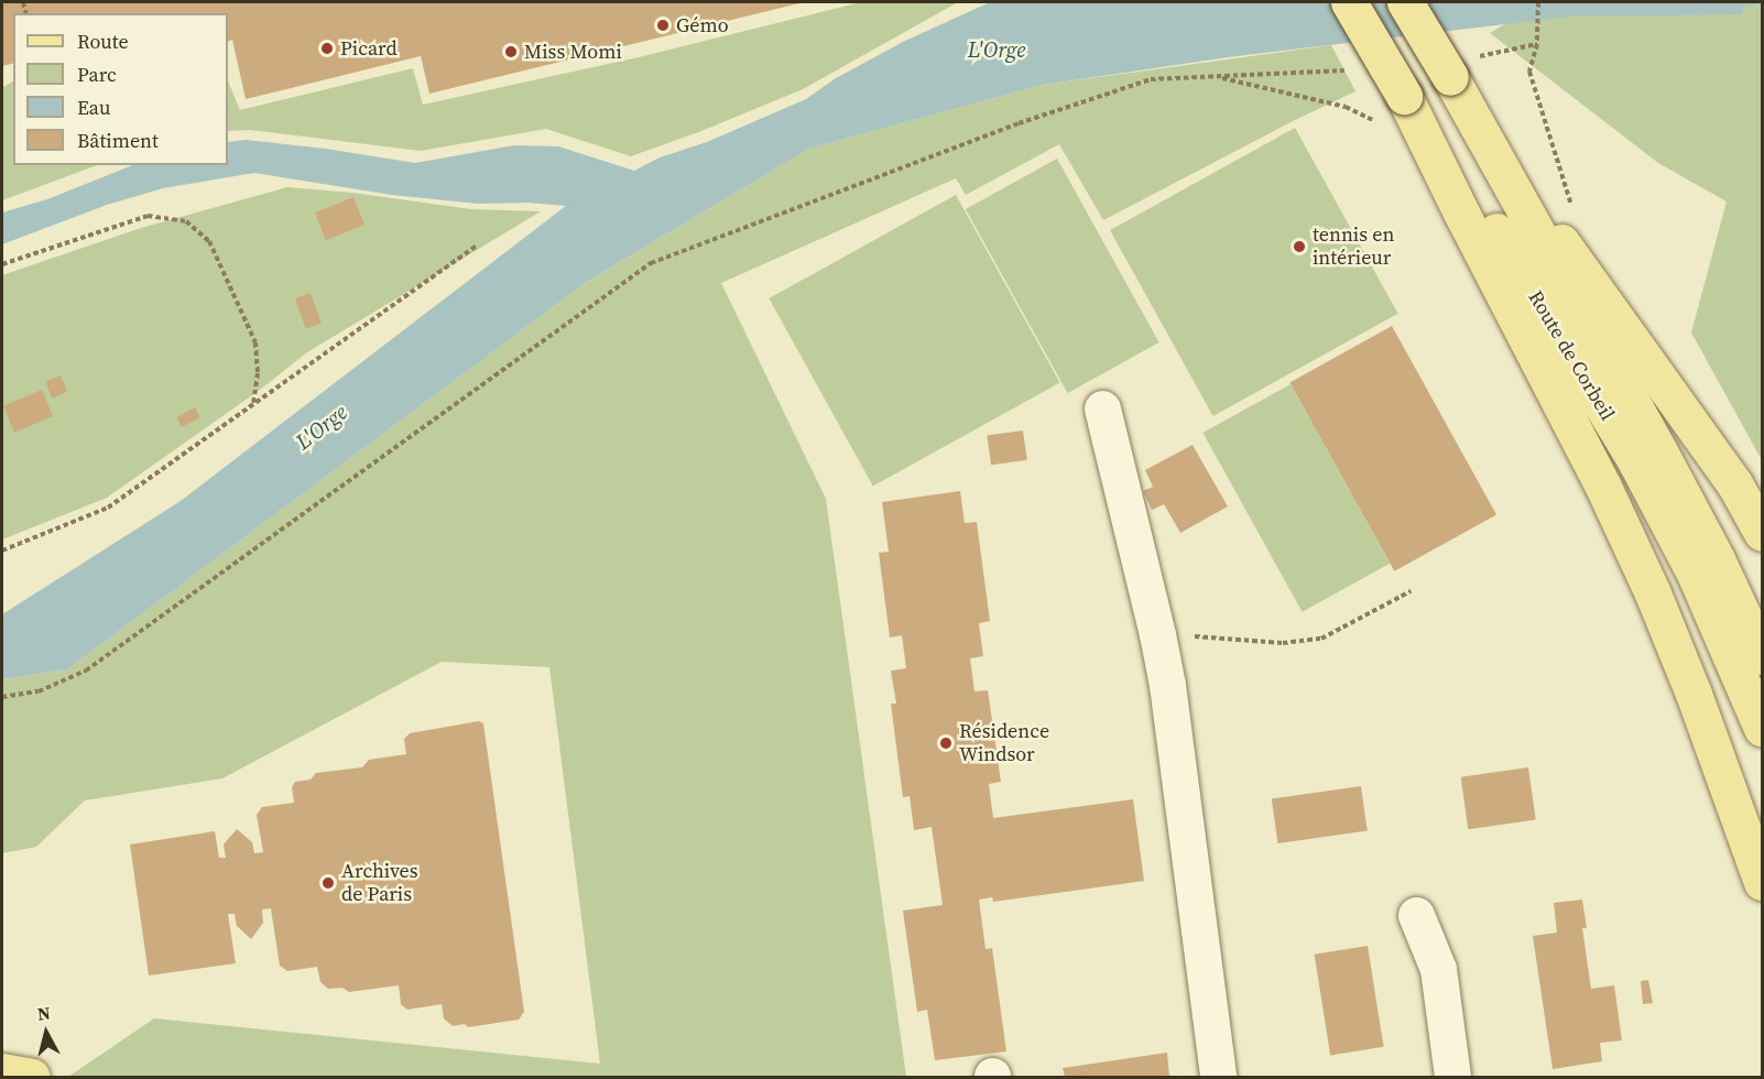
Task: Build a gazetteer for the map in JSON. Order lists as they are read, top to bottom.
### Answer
{
  "streets": {
    "main road": ["Route de Corbeil"]
  },
  "water": ["L'Orge"],
  "places": [
    "Gémo",
    "Picard",
    "Miss Momi",
    "tennis en intérieur",
    "Résidence Windsor",
    "Archives de Paris"
  ],
  "legend": [
    "Route",
    "Parc",
    "Eau",
    "Bâtiment"
  ],
  "north": "top"
}
